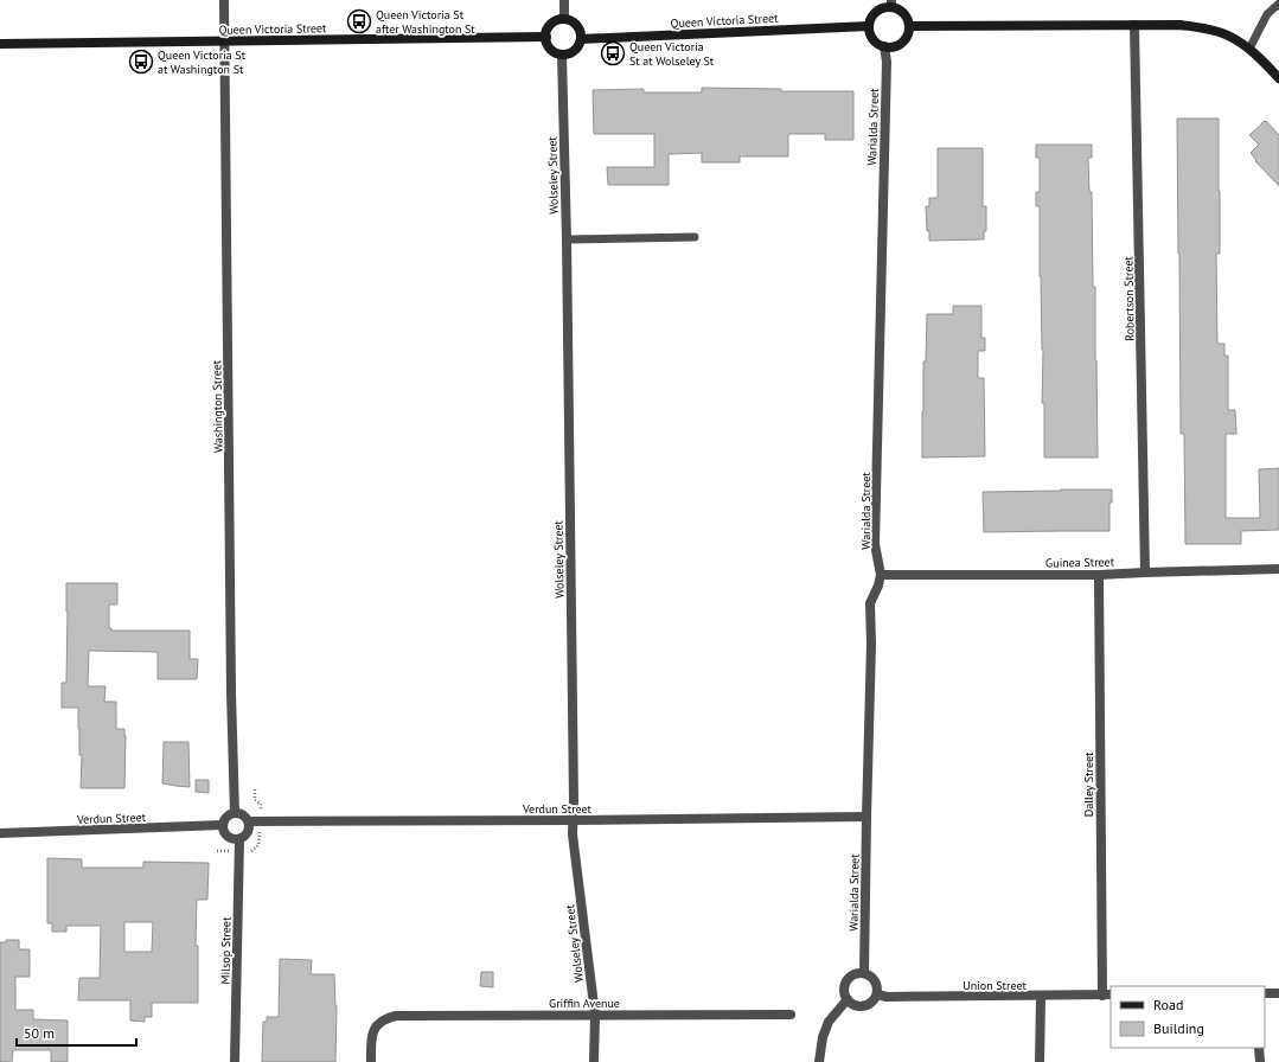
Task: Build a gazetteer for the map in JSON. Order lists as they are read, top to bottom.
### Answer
{
  "streets": {
    "main road": ["Queen Victoria Street"],
    "street": [
      "Warialda Street",
      "Wolseley Street",
      "Robertson Street",
      "Washington Street",
      "Guinea Street",
      "Dalley Street",
      "Verdun Street",
      "Milsop Street",
      "Union Street",
      "Griffin Avenue"
    ]
  },
  "crossings": [
    ["Queen Victoria Street", "Warialda Street"],
    ["Queen Victoria Street", "Wolseley Street"],
    ["Queen Victoria Street", "Washington Street"],
    ["Warialda Street", "Guinea Street"],
    ["Warialda Street", "Verdun Street"],
    ["Warialda Street", "Union Street"],
    ["Wolseley Street", "Verdun Street"],
    ["Wolseley Street", "Griffin Avenue"],
    ["Robertson Street", "Guinea Street"],
    ["Washington Street", "Verdun Street"],
    ["Washington Street", "Milsop Street"],
    ["Guinea Street", "Dalley Street"],
    ["Dalley Street", "Union Street"],
    ["Verdun Street", "Milsop Street"]
  ],
  "places": {
    "bus stop": ["Queen Victoria St after Washington St", "Queen Victoria St at Wolseley St", "Queen Victoria St at Washington St"]
  },
  "legend": ["Road", "Building"],
  "scale_bar": "50 m"
}
